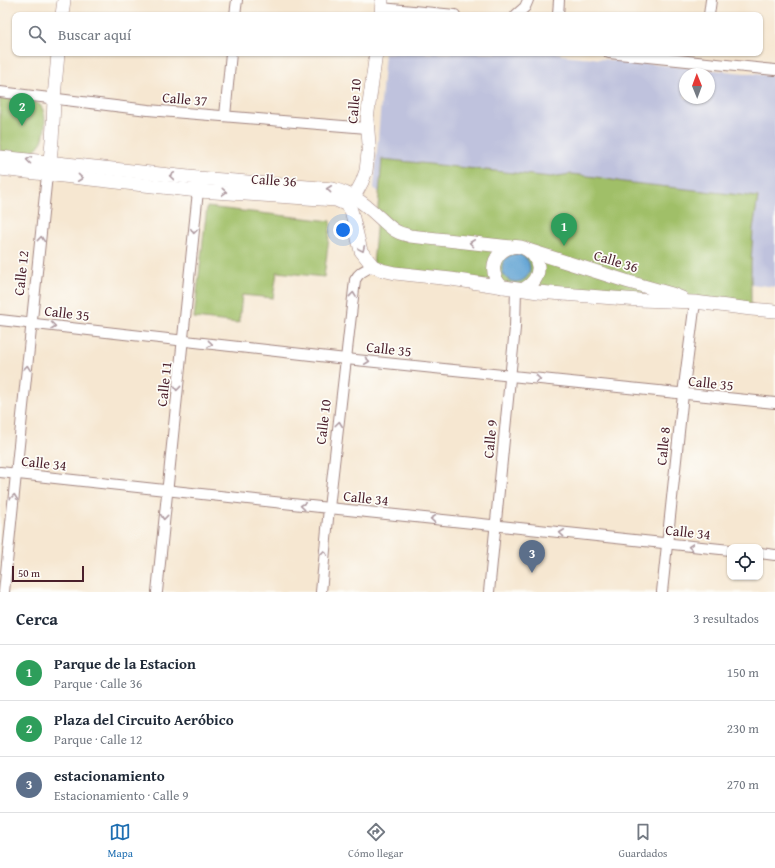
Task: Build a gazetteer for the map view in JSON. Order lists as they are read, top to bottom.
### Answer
{
  "streets": {
    "street": [
      "Calle 37",
      "Calle 10",
      "Calle 36",
      "Calle 12",
      "Calle 35",
      "Calle 11",
      "Calle 9",
      "Calle 8",
      "Calle 34"
    ]
  },
  "crossings": [
    ["Calle 37", "Calle 10"],
    ["Calle 37", "Calle 12"],
    ["Calle 10", "Calle 36"],
    ["Calle 10", "Calle 35"],
    ["Calle 10", "Calle 34"],
    ["Calle 36", "Calle 12"],
    ["Calle 36", "Calle 11"],
    ["Calle 36", "Calle 9"],
    ["Calle 36", "Calle 8"],
    ["Calle 12", "Calle 35"],
    ["Calle 12", "Calle 34"],
    ["Calle 35", "Calle 11"],
    ["Calle 35", "Calle 9"],
    ["Calle 35", "Calle 8"],
    ["Calle 11", "Calle 34"],
    ["Calle 9", "Calle 34"],
    ["Calle 8", "Calle 34"]
  ],
  "one_way": [
    "Calle 10",
    "Calle 12",
    "Calle 35",
    "Calle 11",
    "Calle 34"
  ],
  "scale_bar": "50 m",
  "north": "top",
  "page": {
    "search": "Buscar aquí",
    "pins": ["2", "1", "3"],
    "scale": "50 m",
    "heading": ["Cerca", "3 resultados"],
    "list": [
      {
        "mark": "1",
        "name": "Parque de la Estacion",
        "note": "Parque · Calle 36",
        "value": "150 m"
      },
      {
        "mark": "2",
        "name": "Plaza del Circuito Aeróbico",
        "note": "Parque · Calle 12",
        "value": "230 m"
      },
      {
        "mark": "3",
        "name": "estacionamiento",
        "note": "Estacionamiento · Calle 9",
        "value": "270 m"
      }
    ],
    "nav": ["Mapa", "Cómo llegar", "Guardados"]
  }
}
